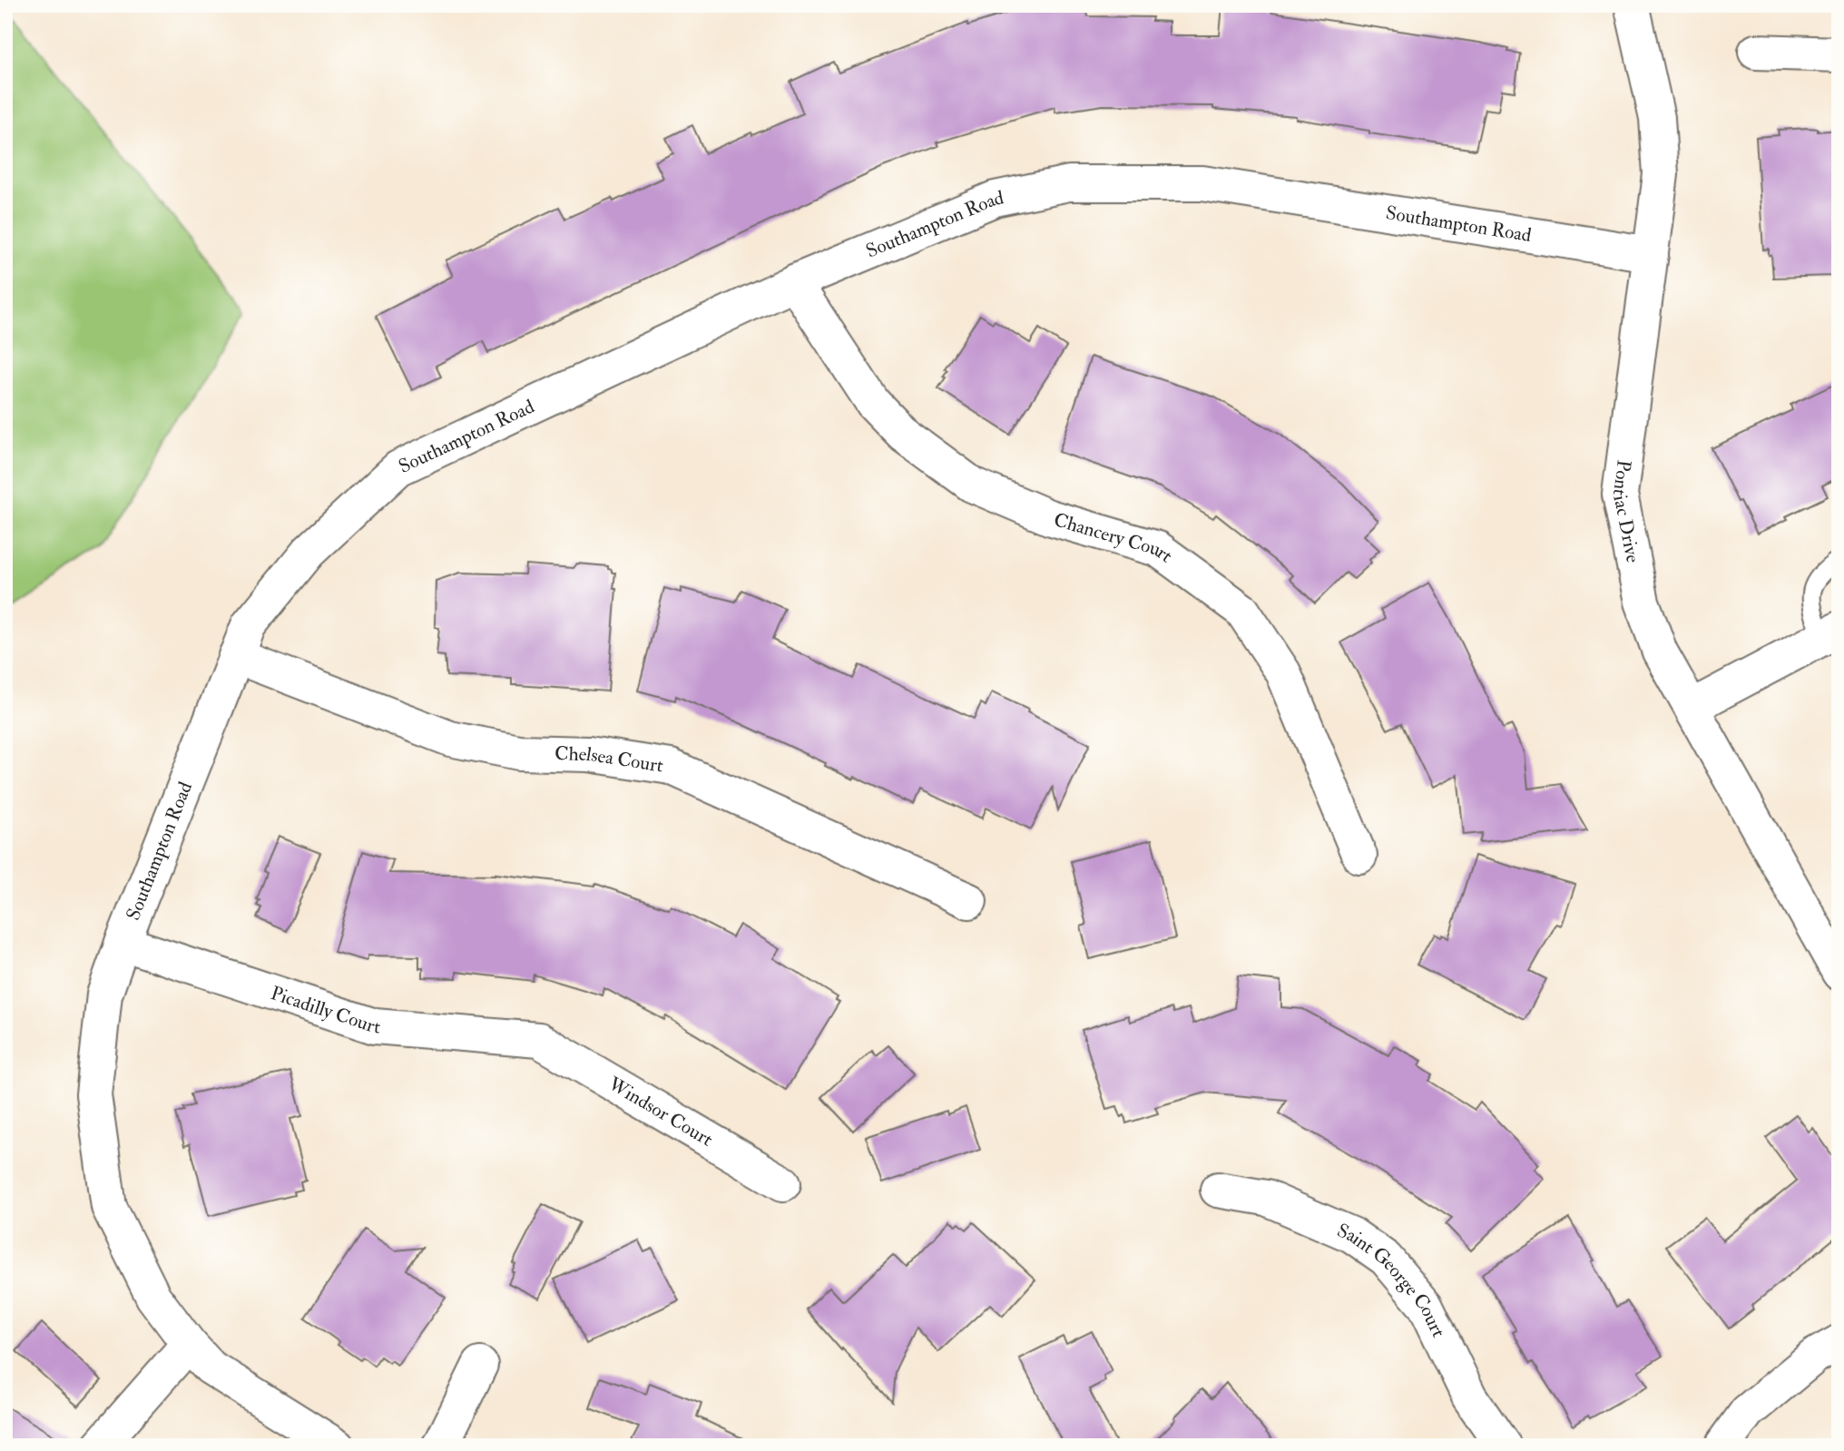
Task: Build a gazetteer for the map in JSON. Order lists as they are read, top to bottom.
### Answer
{
  "streets": {
    "street": [
      "Southampton Road",
      "Pontiac Drive",
      "Chancery Court",
      "Chelsea Court",
      "Picadilly Court",
      "Windsor Court",
      "Saint George Court"
    ]
  },
  "crossings": [
    ["Southampton Road", "Pontiac Drive"],
    ["Southampton Road", "Chancery Court"],
    ["Southampton Road", "Chelsea Court"],
    ["Southampton Road", "Picadilly Court"],
    ["Picadilly Court", "Windsor Court"]
  ]
}
